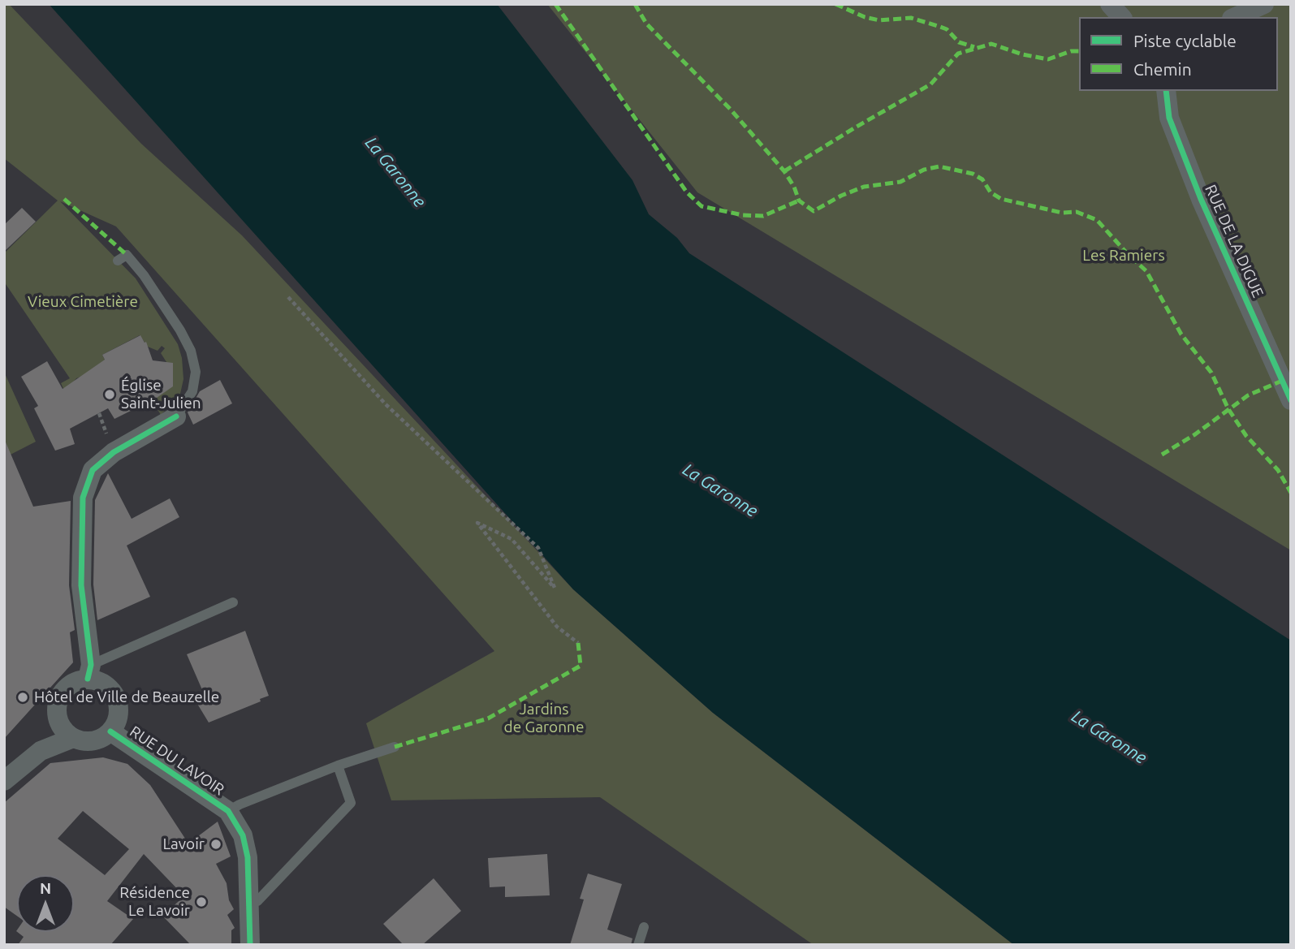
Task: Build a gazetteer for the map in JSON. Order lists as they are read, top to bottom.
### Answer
{
  "streets": {
    "street": ["RUE DE LA DIGUE", "RUE DU LAVOIR"]
  },
  "water": ["La Garonne"],
  "parks": ["Les Ramiers", "Vieux Cimetière", "Jardins de Garonne"],
  "places": [
    "Église Saint-Julien",
    "Hôtel de Ville de Beauzelle",
    "Lavoir",
    "Résidence Le Lavoir"
  ],
  "legend": ["Piste cyclable", "Chemin"],
  "north": "top"
}
